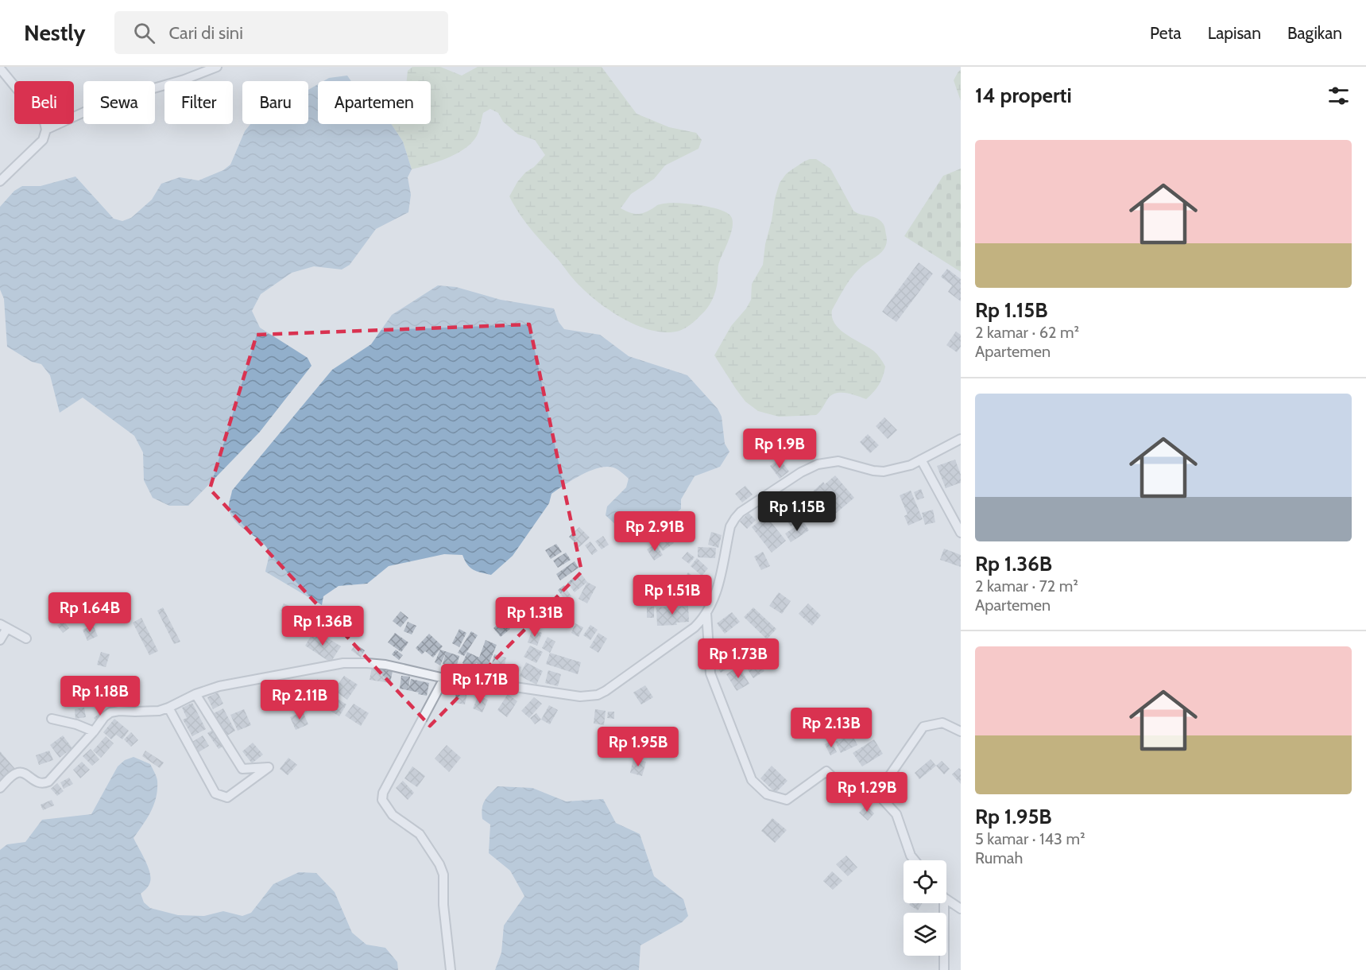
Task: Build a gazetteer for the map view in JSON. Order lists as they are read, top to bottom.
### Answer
{
  "page": {
    "header": "Nestly",
    "search": "Cari di sini",
    "nav": ["Peta", "Lapisan", "Bagikan"],
    "heading": "14 properti",
    "chip": [
      "Beli",
      "Sewa",
      "Filter",
      "Baru",
      "Apartemen"
    ],
    "list": [
      {
        "name": "Rp 1.15B",
        "note": "2 kamar · 62 m² · Apartemen"
      },
      {
        "name": "Rp 1.36B",
        "note": "2 kamar · 72 m² · Apartemen"
      },
      {
        "name": "Rp 1.95B",
        "note": "5 kamar · 143 m² · Rumah"
      }
    ],
    "price": [
      "Rp 1.9B",
      "Rp 1.15B",
      "Rp 2.91B",
      "Rp 1.51B",
      "Rp 1.64B",
      "Rp 1.31B",
      "Rp 1.36B",
      "Rp 1.73B",
      "Rp 1.71B",
      "Rp 1.18B",
      "Rp 2.11B",
      "Rp 2.13B",
      "Rp 1.95B",
      "Rp 1.29B"
    ]
  }
}
